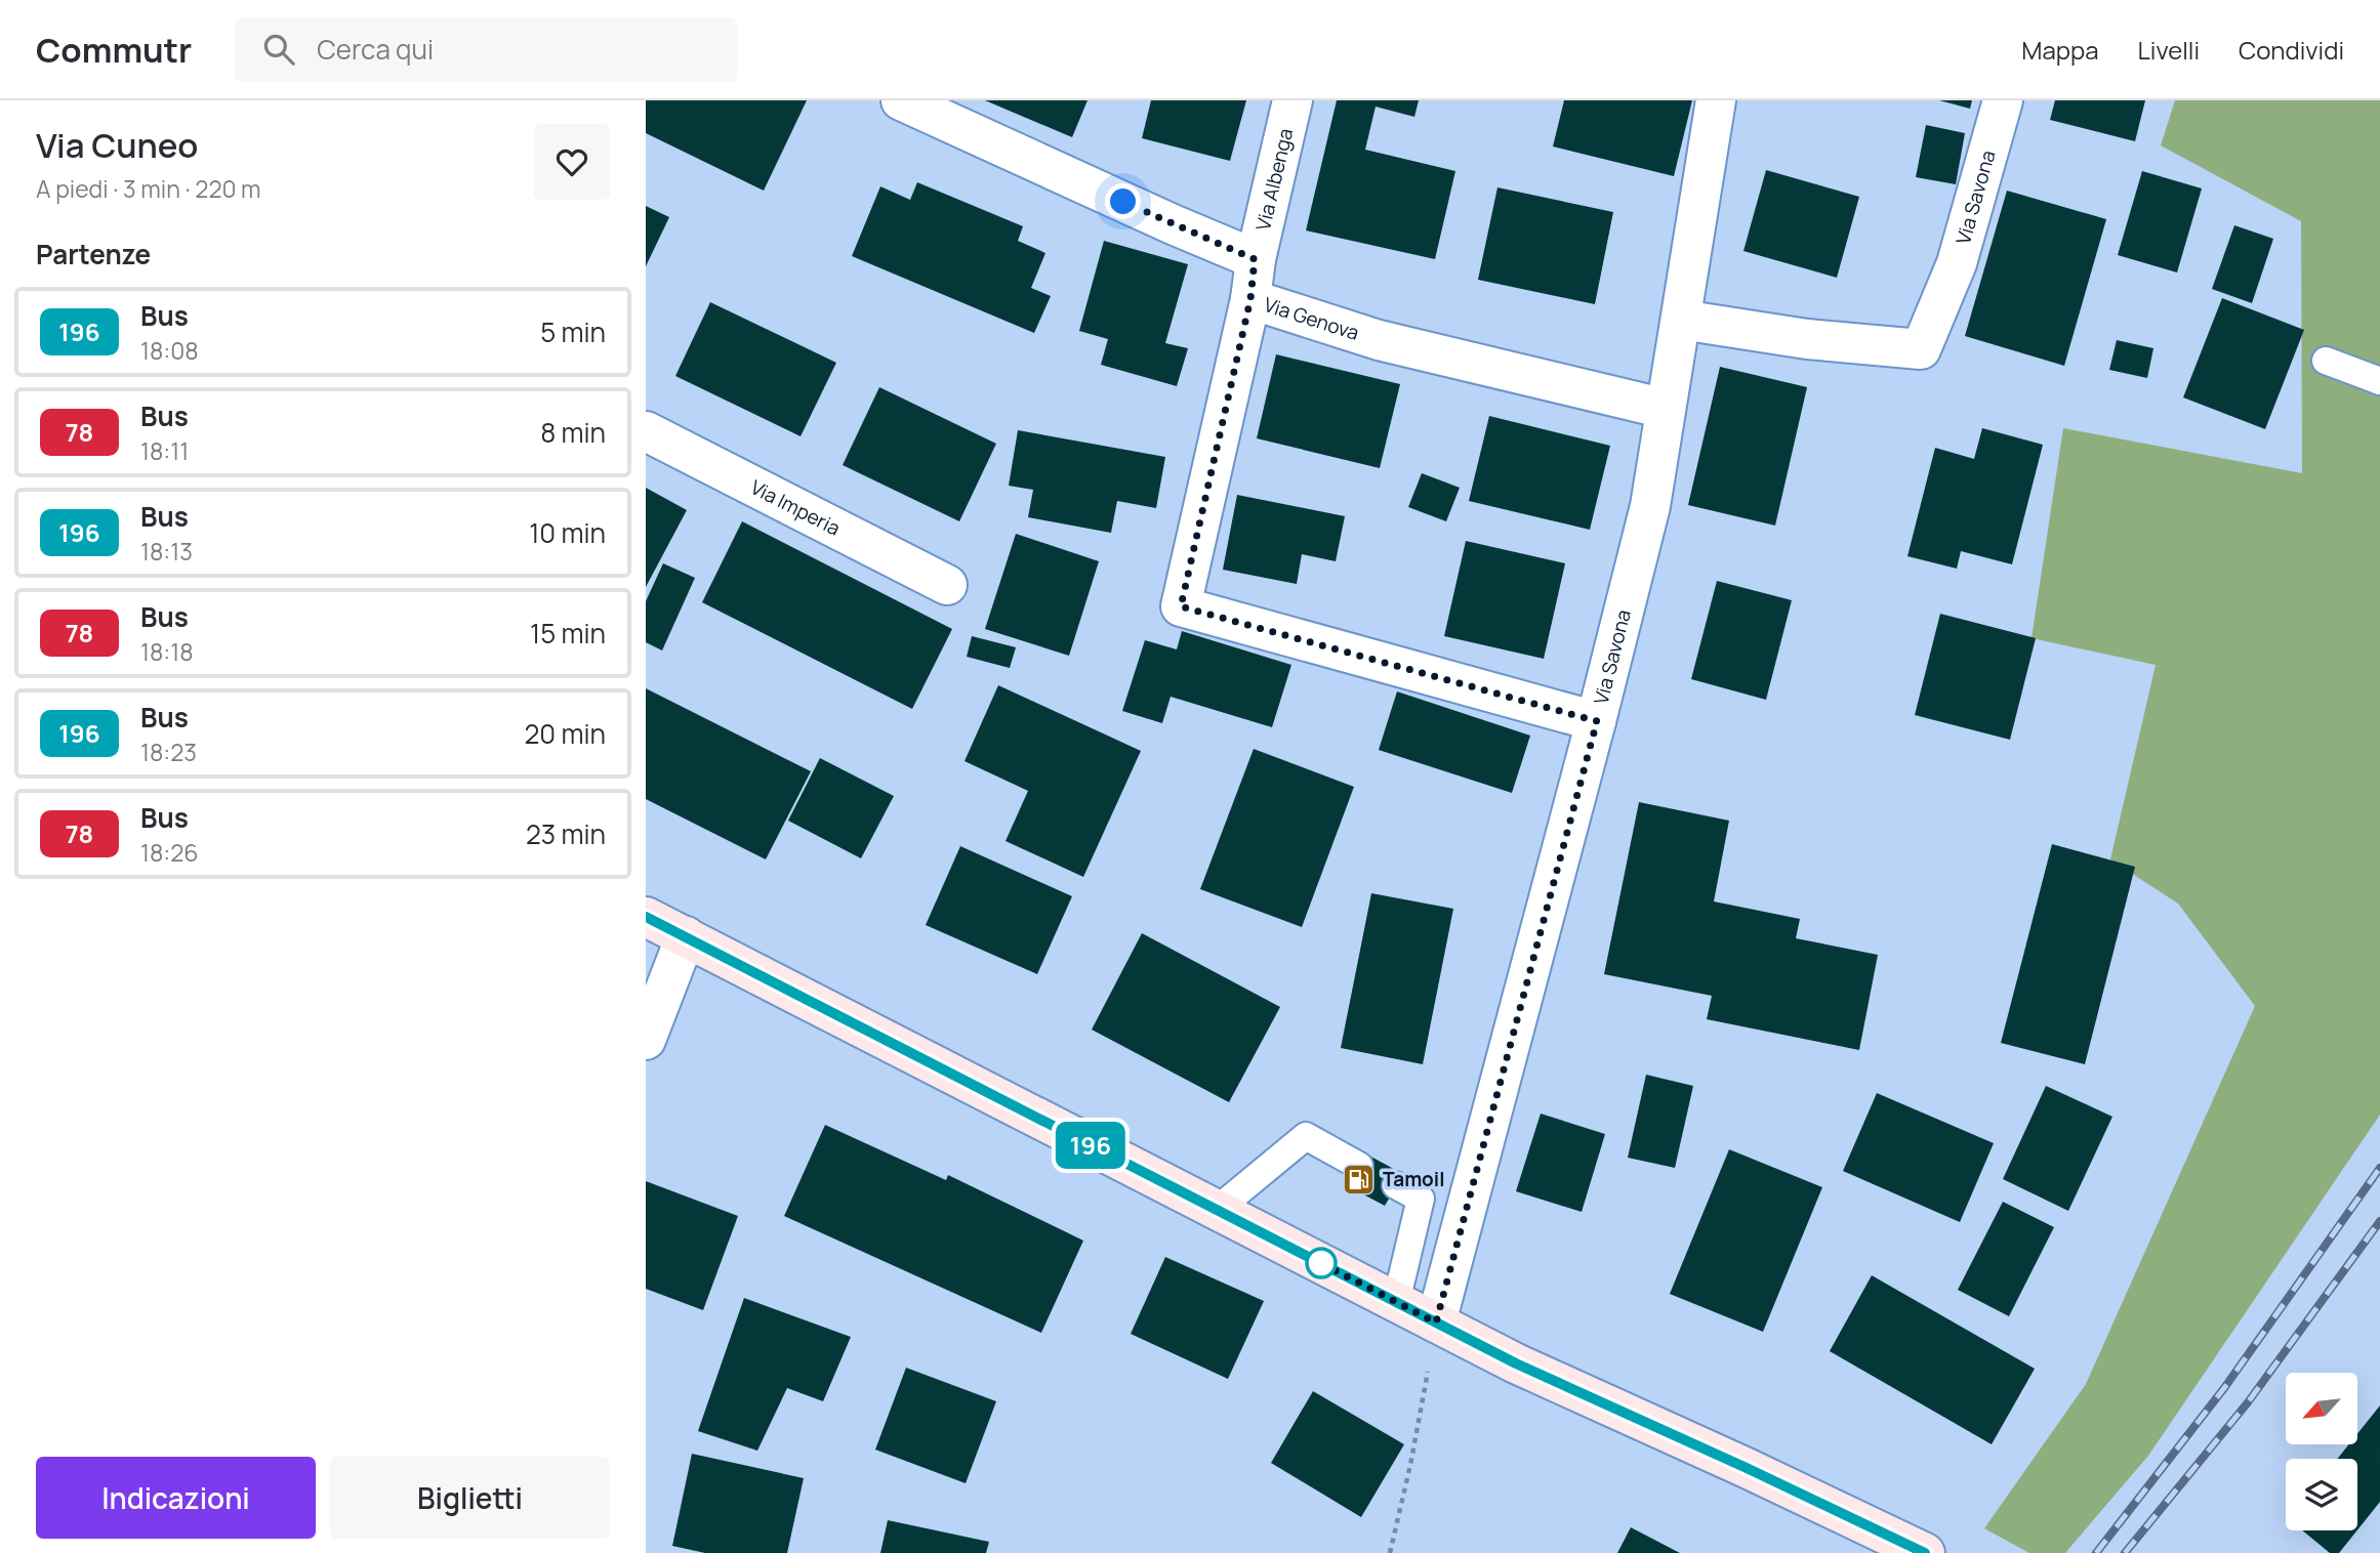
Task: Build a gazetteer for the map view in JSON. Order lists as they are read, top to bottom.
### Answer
{
  "streets": {
    "street": [
      "Via Albenga",
      "Via Savona",
      "Via Genova",
      "Via Imperia"
    ]
  },
  "crossings": [
    ["Via Albenga", "Via Genova"],
    ["Via Savona", "Via Genova"]
  ],
  "places": {
    "fuel station": ["Tamoil"]
  },
  "lines": ["bus line 196"],
  "north": "bottom left",
  "page": {
    "header": "Commutr",
    "search": "Cerca qui",
    "nav": ["Mappa", "Livelli", "Condividi"],
    "heading": [
      ["Via Cuneo", "A piedi · 3 min · 220 m"],
      "Partenze"
    ],
    "on_map": "196",
    "list": [
      {
        "mark": "196",
        "name": "Bus",
        "note": "18:08",
        "value": "5 min"
      },
      {
        "mark": "78",
        "name": "Bus",
        "note": "18:11",
        "value": "8 min"
      },
      {
        "mark": "196",
        "name": "Bus",
        "note": "18:13",
        "value": "10 min"
      },
      {
        "mark": "78",
        "name": "Bus",
        "note": "18:18",
        "value": "15 min"
      },
      {
        "mark": "196",
        "name": "Bus",
        "note": "18:23",
        "value": "20 min"
      },
      {
        "mark": "78",
        "name": "Bus",
        "note": "18:26",
        "value": "23 min"
      }
    ],
    "buttons": ["Indicazioni", "Biglietti"]
  }
}
